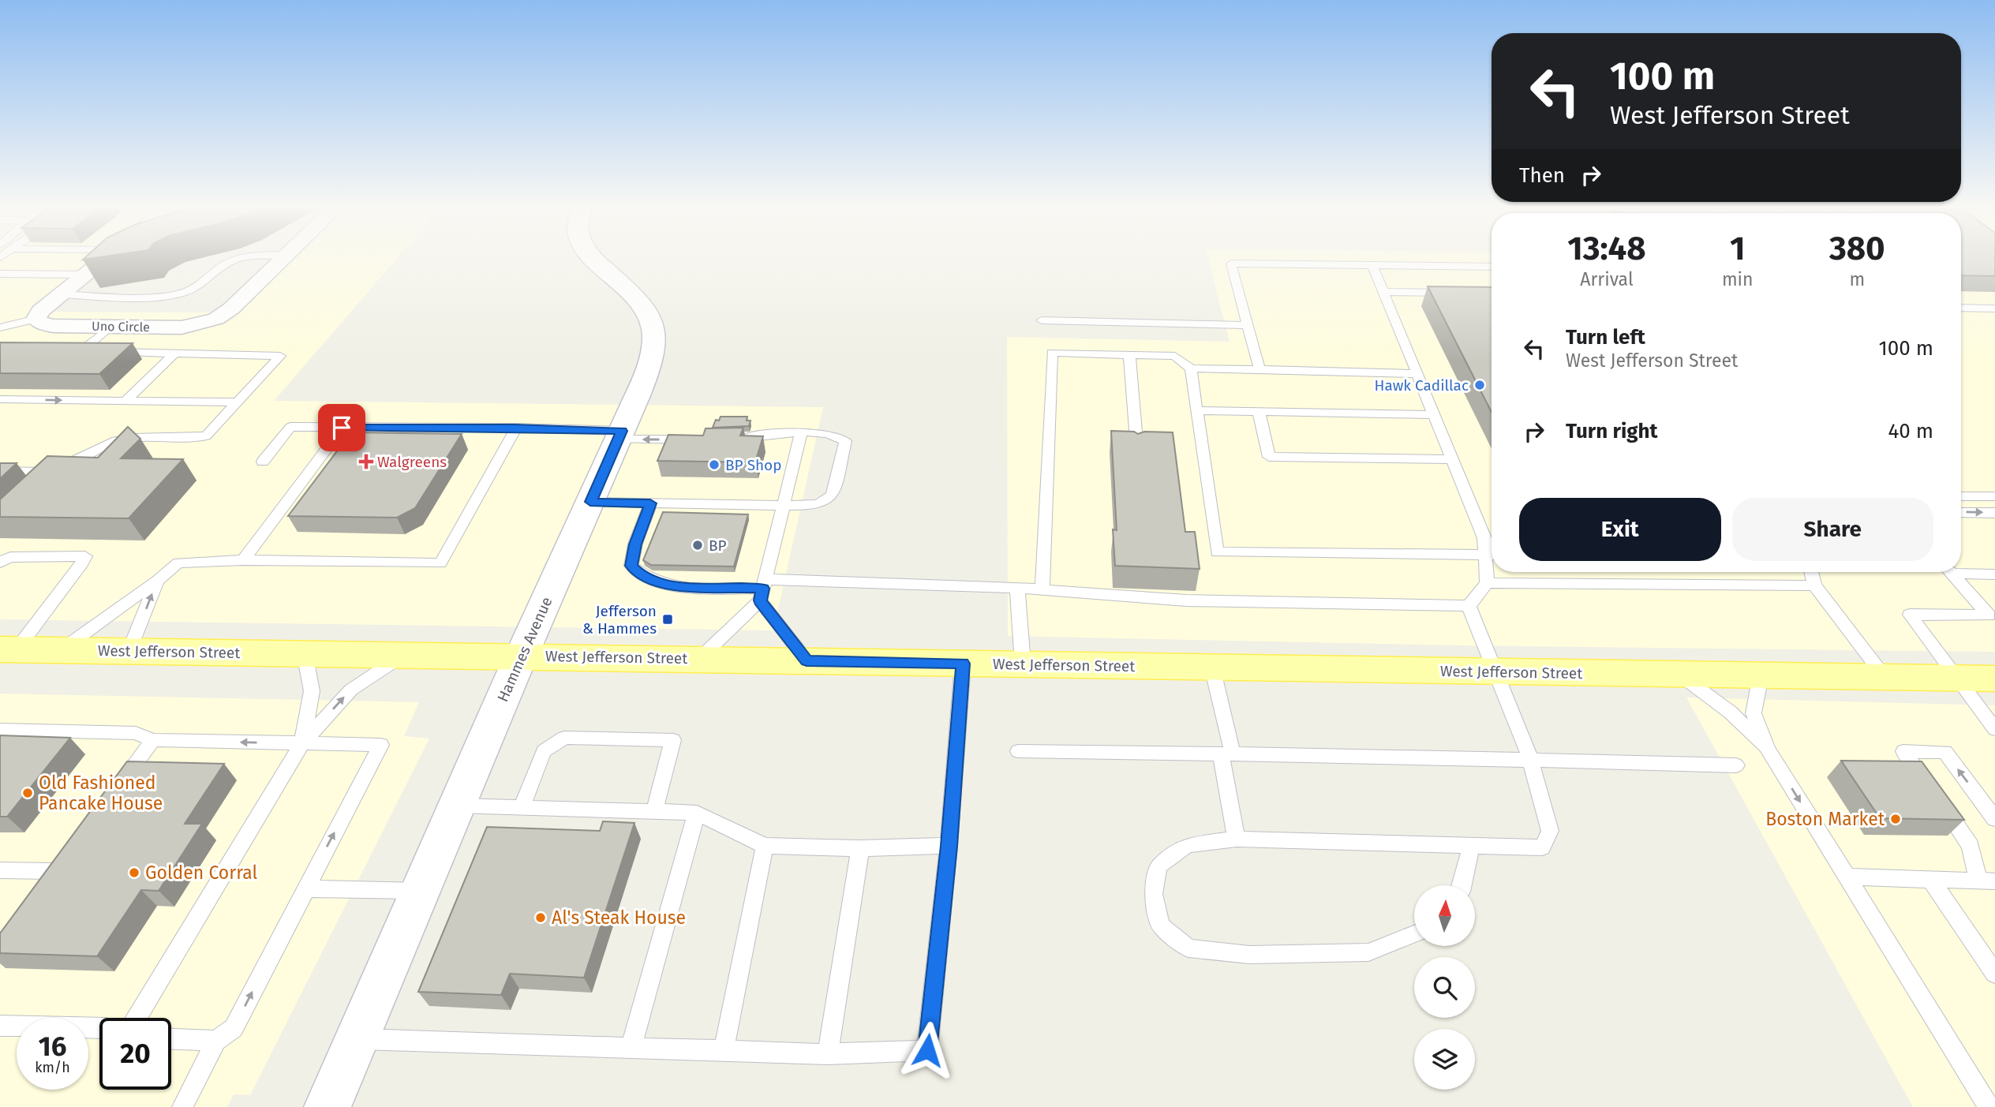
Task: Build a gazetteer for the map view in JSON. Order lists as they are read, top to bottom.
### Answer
{
  "streets": {
    "main road": ["West Jefferson Street"],
    "street": ["Uno Circle", "Hammes Avenue"]
  },
  "crossings": [
    ["Hammes Avenue", "West Jefferson Street"]
  ],
  "places": {
    "other": [
      "Hawk Cadillac",
      "BP Shop",
      "BP",
      "Old Fashioned Pancake House",
      "Boston Market",
      "Golden Corral",
      "Al's Steak House"
    ],
    "health": ["Walgreens"],
    "transit": ["Jefferson & Hammes"]
  },
  "north": "top",
  "page": {
    "turn": ["100 m", "West Jefferson Street"],
    "then": "Then",
    "eta": [
      "13:48",
      "Arrival",
      "1",
      "min",
      "380",
      "m"
    ],
    "list": [
      {
        "name": "Turn left",
        "note": "West Jefferson Street",
        "value": "100 m"
      },
      {
        "name": "Turn right",
        "value": "40 m"
      }
    ],
    "buttons": ["Exit", "Share"],
    "speed": "16 km/h",
    "limit": "20"
  }
}
